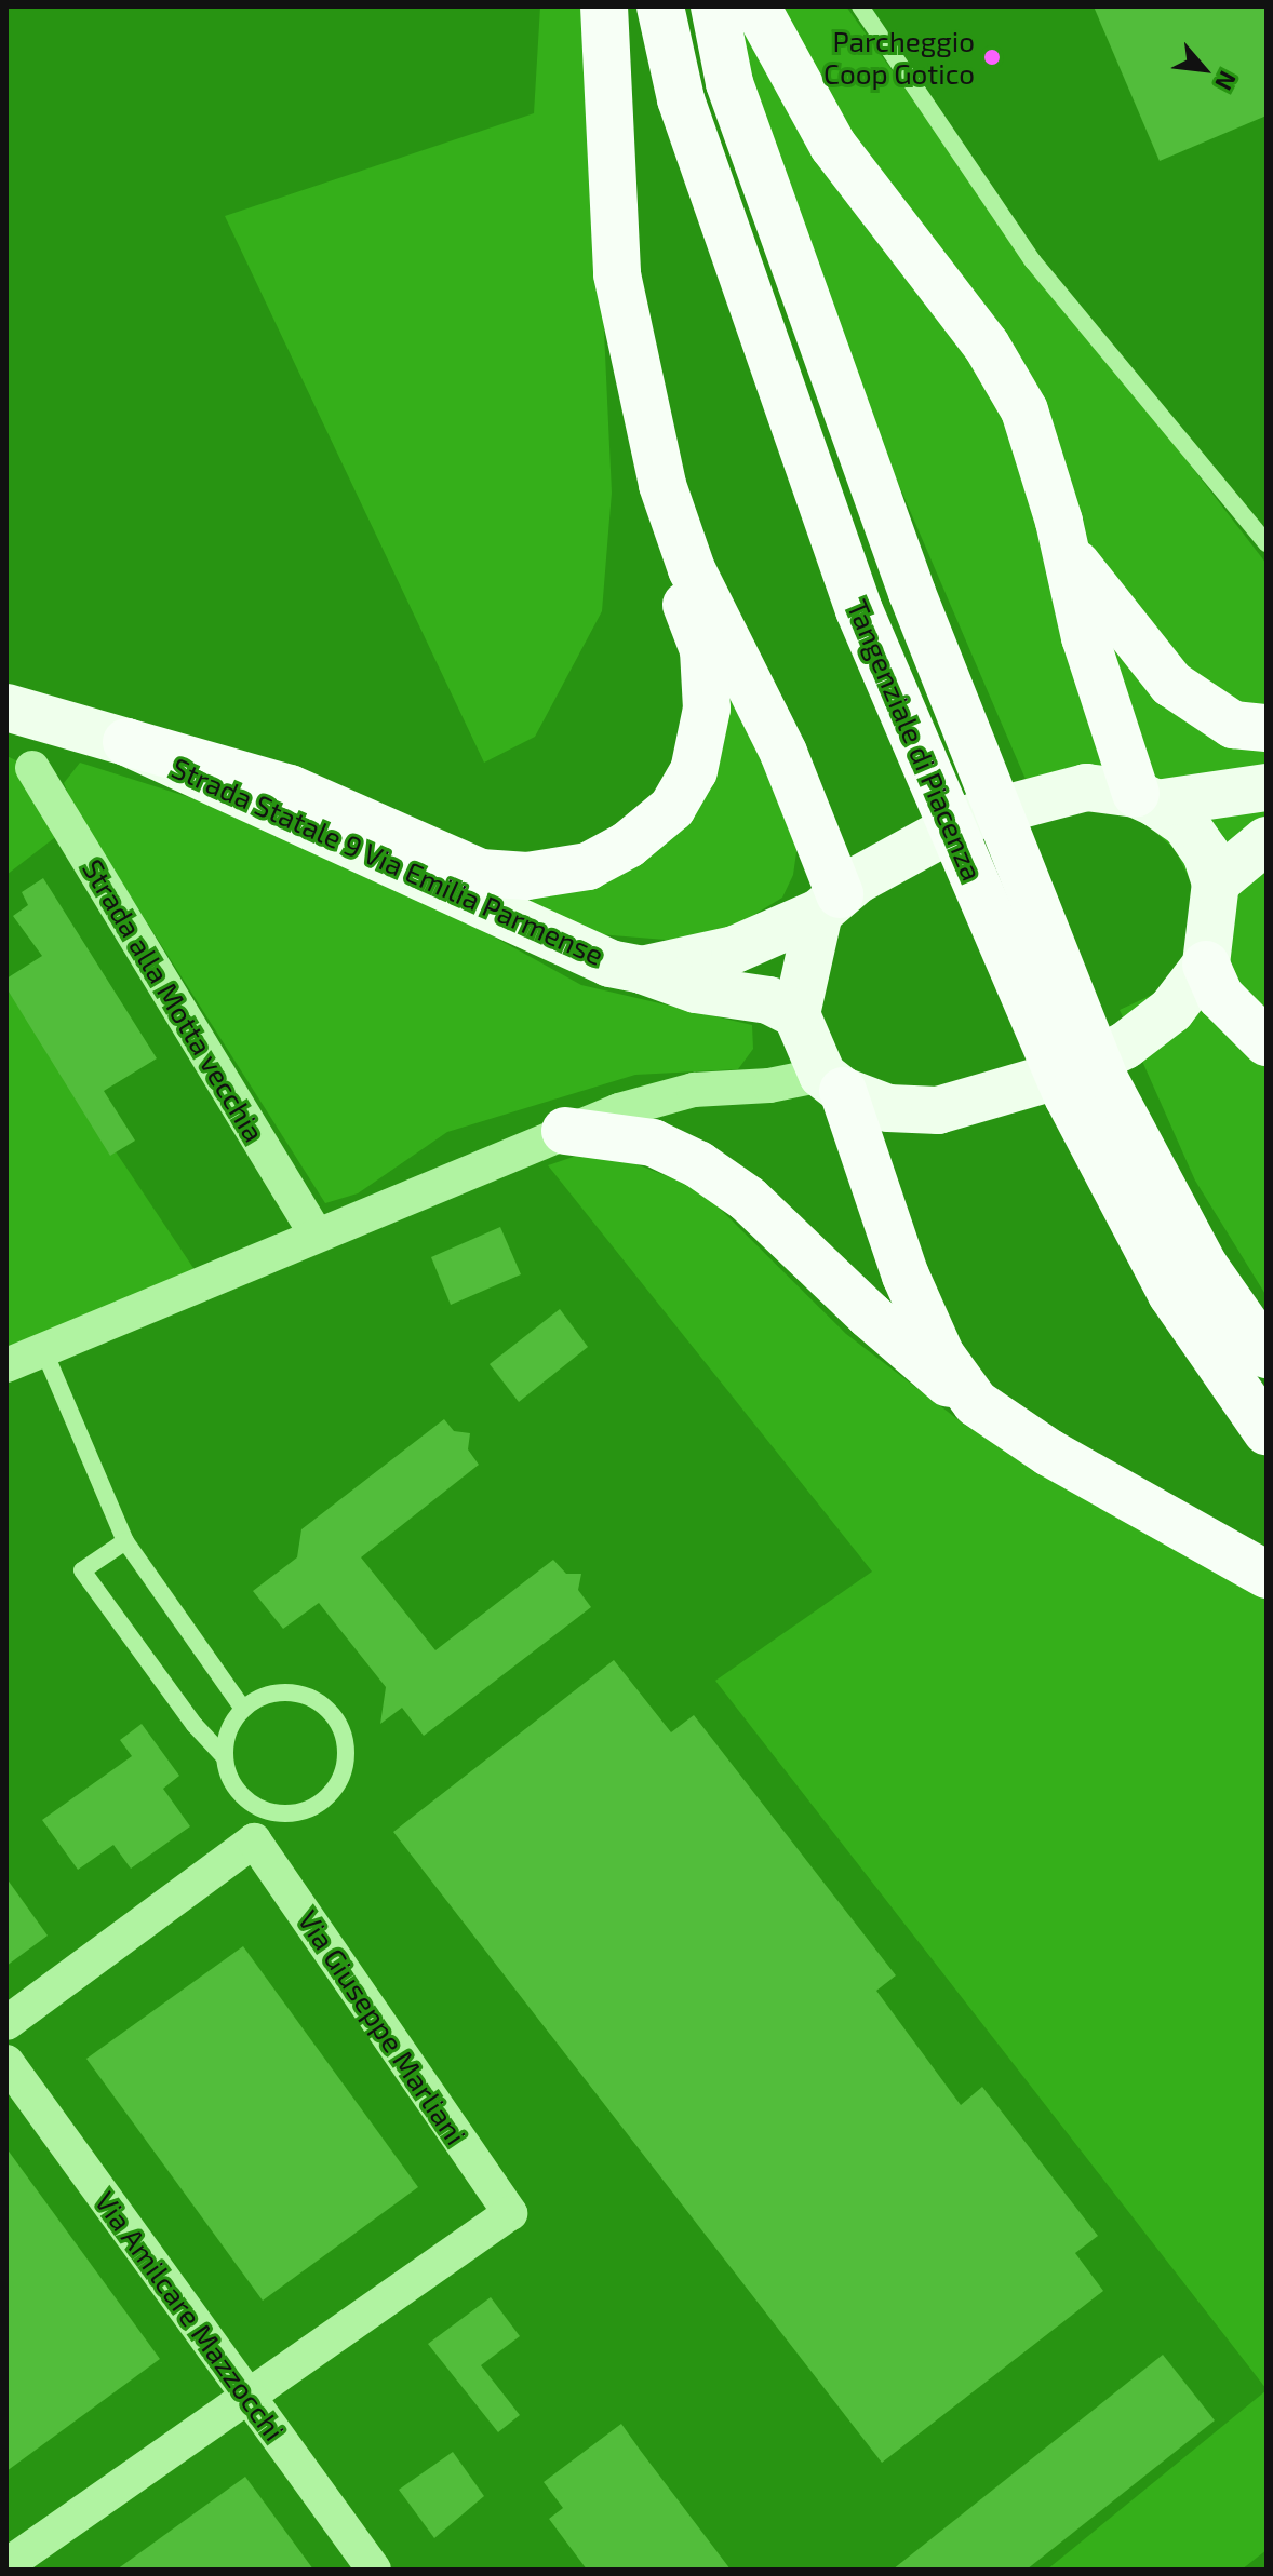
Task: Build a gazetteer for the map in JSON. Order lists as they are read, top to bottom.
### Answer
{
  "streets": {
    "highway": ["Tangenziale di Piacenza"],
    "main road": ["Strada Statale 9 Via Emilia Parmense"],
    "street": ["Strada alla Motta vecchia", "Via Giuseppe Marliani", "Via Amilcare Mazzocchi"]
  },
  "crossings": [
    ["Via Giuseppe Marliani", "Via Amilcare Mazzocchi"]
  ],
  "places": ["Parcheggio Coop Gotico"],
  "north": "bottom right"
}
